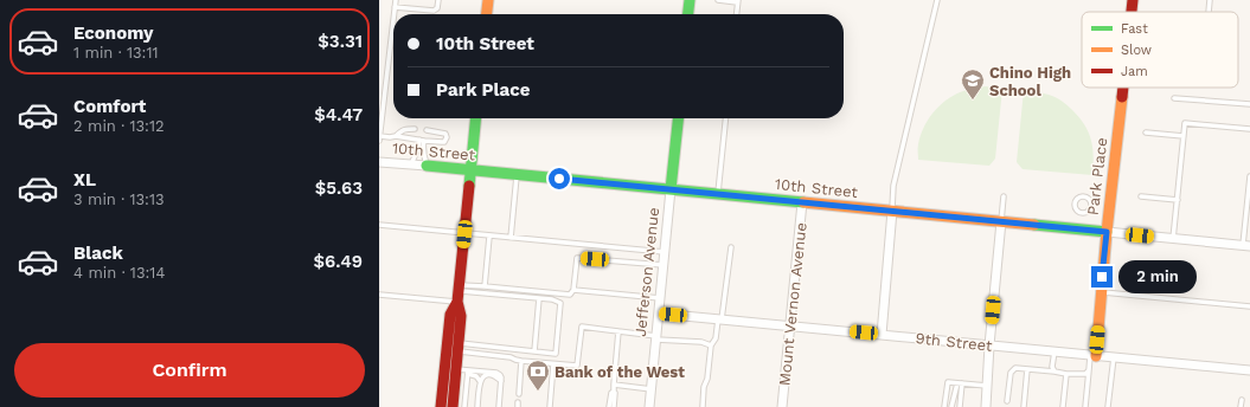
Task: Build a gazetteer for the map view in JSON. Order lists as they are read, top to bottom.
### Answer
{
  "streets": {
    "street": [
      "10th Street",
      "Park Place",
      "Jefferson Avenue",
      "Mount Vernon Avenue",
      "9th Street"
    ]
  },
  "crossings": [
    ["10th Street", "Park Place"],
    ["10th Street", "Jefferson Avenue"],
    ["10th Street", "Mount Vernon Avenue"],
    ["Park Place", "9th Street"],
    ["Jefferson Avenue", "9th Street"],
    ["Mount Vernon Avenue", "9th Street"]
  ],
  "places": {
    "school or university": ["Chino High School"],
    "bank": ["Bank of the West"]
  },
  "legend": ["Fast", "Slow", "Jam"],
  "page": {
    "list": [
      {
        "name": "Economy",
        "note": "1 min · 13:11",
        "value": "$3.31"
      },
      {
        "name": "Comfort",
        "note": "2 min · 13:12",
        "value": "$4.47"
      },
      {
        "name": "XL",
        "note": "3 min · 13:13",
        "value": "$5.63"
      },
      {
        "name": "Black",
        "note": "4 min · 13:14",
        "value": "$6.49"
      }
    ],
    "banner": ["10th Street", "Park Place"],
    "bubble": "2 min",
    "buttons": "Confirm"
  }
}
